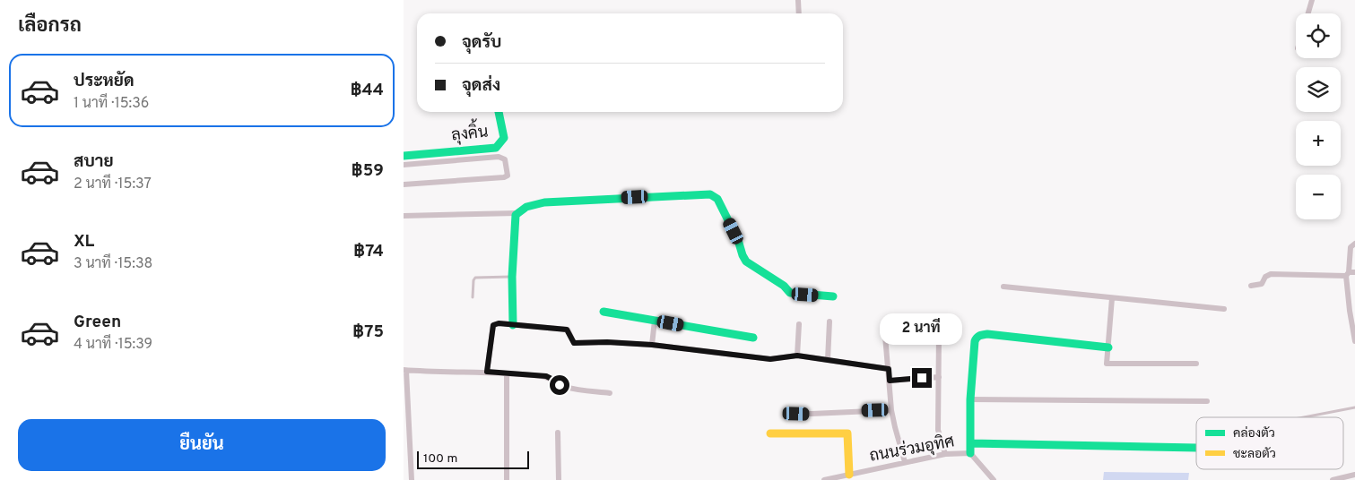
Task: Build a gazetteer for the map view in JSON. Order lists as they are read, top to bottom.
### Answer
{
  "streets": {
    "street": ["ลุงคิ้น", "ถนนร่วมอุทิศ"]
  },
  "legend": ["คล่องตัว", "ชะลอตัว"],
  "scale_bar": "100 m",
  "page": {
    "heading": "เลือกรถ",
    "map_buttons": ["+", "−"],
    "banner": ["จุดรับ", "จุดส่ง"],
    "list": [
      {
        "name": "ประหยัด",
        "note": "1 นาที · 15:36",
        "value": "฿44"
      },
      {
        "name": "สบาย",
        "note": "2 นาที · 15:37",
        "value": "฿59"
      },
      {
        "name": "XL",
        "note": "3 นาที · 15:38",
        "value": "฿74"
      },
      {
        "name": "Green",
        "note": "4 นาที · 15:39",
        "value": "฿75"
      }
    ],
    "bubble": "2 นาที",
    "buttons": "ยืนยัน",
    "scale": "100 m"
  }
}
